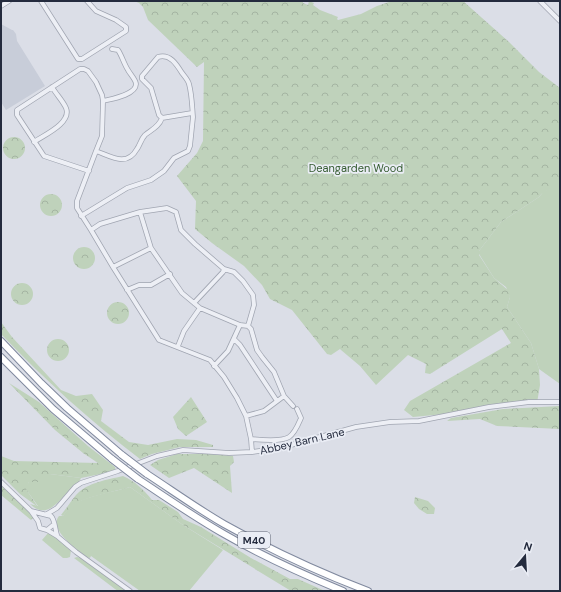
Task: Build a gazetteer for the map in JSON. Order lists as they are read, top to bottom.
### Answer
{
  "streets": {
    "highway": ["M40"],
    "street": ["Abbey Barn Lane"]
  },
  "parks": ["Deangarden Wood"],
  "north": "top"
}
